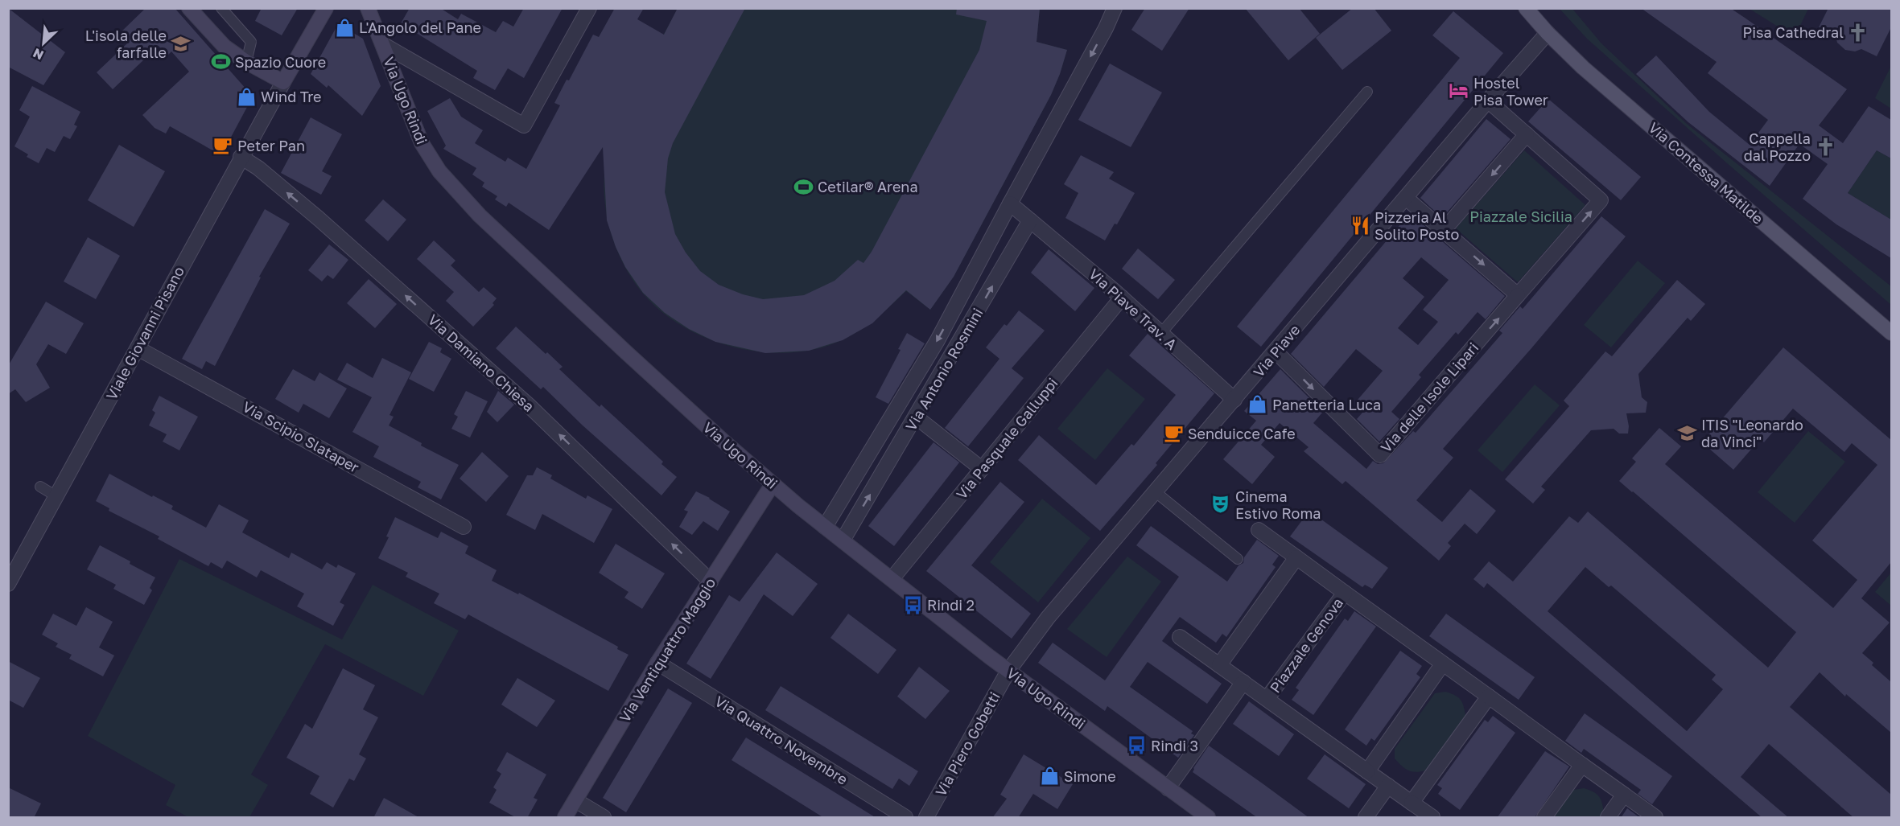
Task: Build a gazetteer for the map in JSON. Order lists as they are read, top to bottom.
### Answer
{
  "streets": {
    "main road": ["Via Contessa Matilde"],
    "street": [
      "Via Ugo Rindi",
      "Via Piave Trav. A",
      "Viale Giovanni Pisano",
      "Via Piave",
      "Via Damiano Chiesa",
      "Via Antonio Rosmini",
      "Via delle Isole Lipari",
      "Via Scipio Slataper",
      "Via Pasquale Galluppi",
      "Piazzale Genova",
      "Via Ventiquattro Maggio",
      "Via Quattro Novembre",
      "Via Piero Gobetti"
    ]
  },
  "crossings": [
    ["Via Ugo Rindi", "Via Piave"],
    ["Via Ugo Rindi", "Via Antonio Rosmini"],
    ["Via Ugo Rindi", "Via Pasquale Galluppi"],
    ["Via Ugo Rindi", "Via Ventiquattro Maggio"],
    ["Via Ugo Rindi", "Via Piero Gobetti"],
    ["Via Contessa Matilde", "Via Piave"],
    ["Via Piave Trav. A", "Via Piave"],
    ["Via Piave Trav. A", "Via Antonio Rosmini"],
    ["Via Piave Trav. A", "Via Pasquale Galluppi"],
    ["Viale Giovanni Pisano", "Via Damiano Chiesa"],
    ["Viale Giovanni Pisano", "Via Scipio Slataper"],
    ["Via Piave", "Via delle Isole Lipari"],
    ["Via Piave", "Via Piero Gobetti"],
    ["Via Damiano Chiesa", "Via Ventiquattro Maggio"],
    ["Via Ventiquattro Maggio", "Via Quattro Novembre"]
  ],
  "one_way": ["Via Damiano Chiesa"],
  "parks": ["Piazzale Sicilia"],
  "places": {
    "shop": [
      "L'Angolo del Pane",
      "Wind Tre",
      "Panetteria Luca",
      "Simone"
    ],
    "church": ["Pisa Cathedral", "Cappella dal Pozzo"],
    "school or university": ["L'isola delle farfalle", "ITIS \"Leonardo da Vinci\""],
    "sports": ["Spazio Cuore", "Cetilar® Arena"],
    "hotel": ["Hostel Pisa Tower"],
    "cafe": ["Peter Pan", "Senduicce Cafe"],
    "restaurant": ["Pizzeria Al Solito Posto"],
    "theatre": ["Cinema Estivo Roma"],
    "bus stop": ["Rindi 2", "Rindi 3"]
  },
  "north": "bottom left"
}
